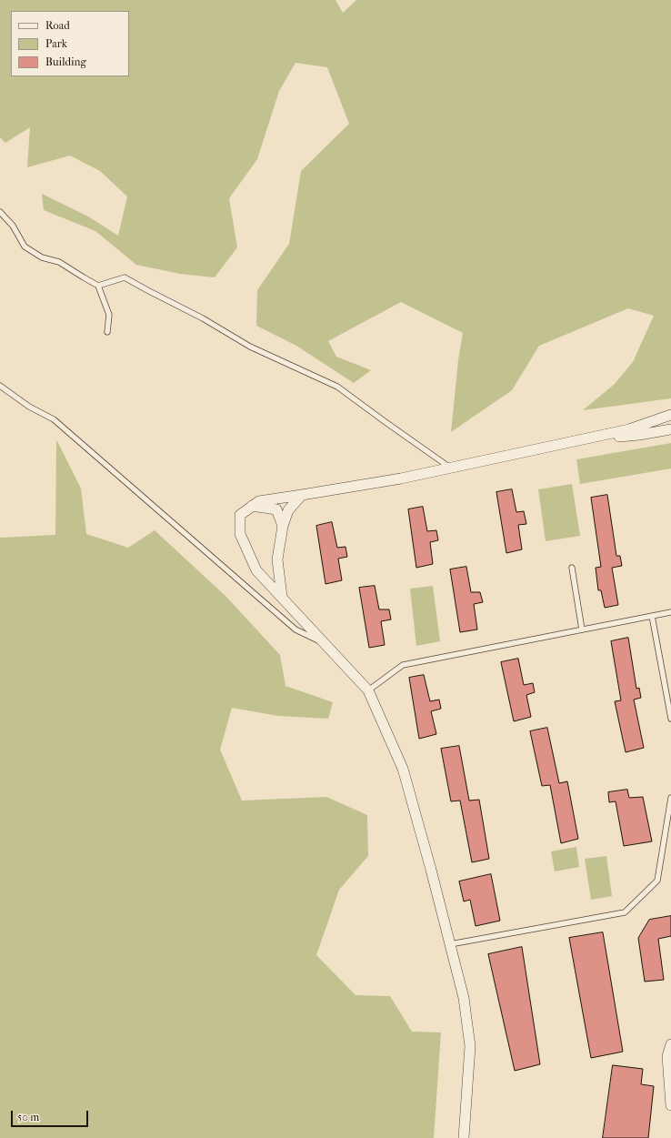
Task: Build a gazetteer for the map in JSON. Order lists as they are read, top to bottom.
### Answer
{
  "legend": ["Road", "Park", "Building"],
  "scale_bar": "50 m"
}
